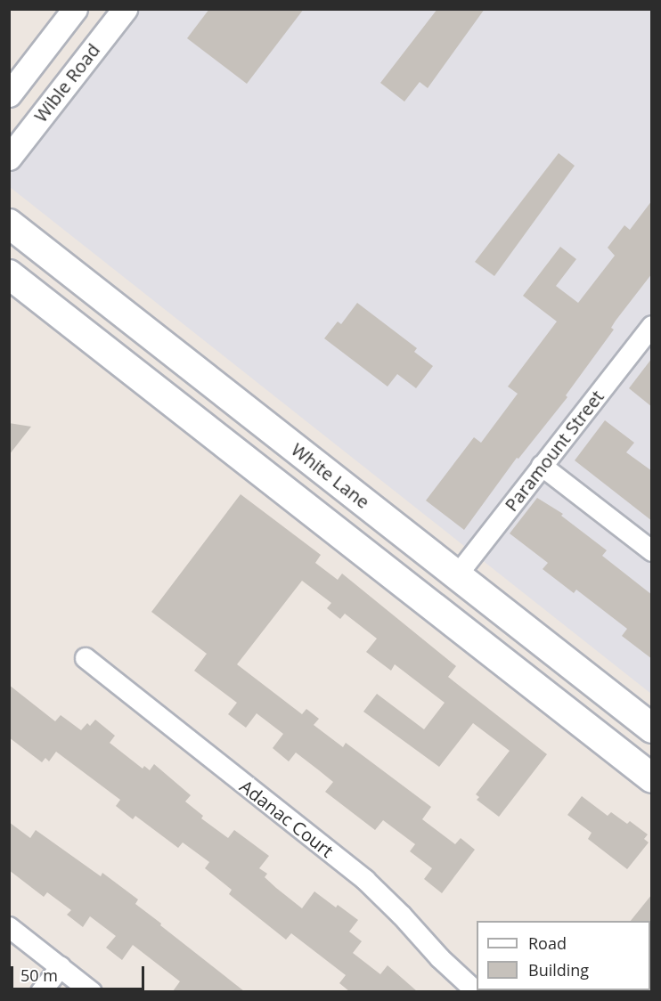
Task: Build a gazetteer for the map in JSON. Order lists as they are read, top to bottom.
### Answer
{
  "streets": {
    "main road": ["White Lane"],
    "street": ["Wible Road", "Paramount Street", "Adanac Court"]
  },
  "crossings": [
    ["Paramount Street", "White Lane"]
  ],
  "legend": ["Road", "Building"],
  "scale_bar": "50 m"
}
